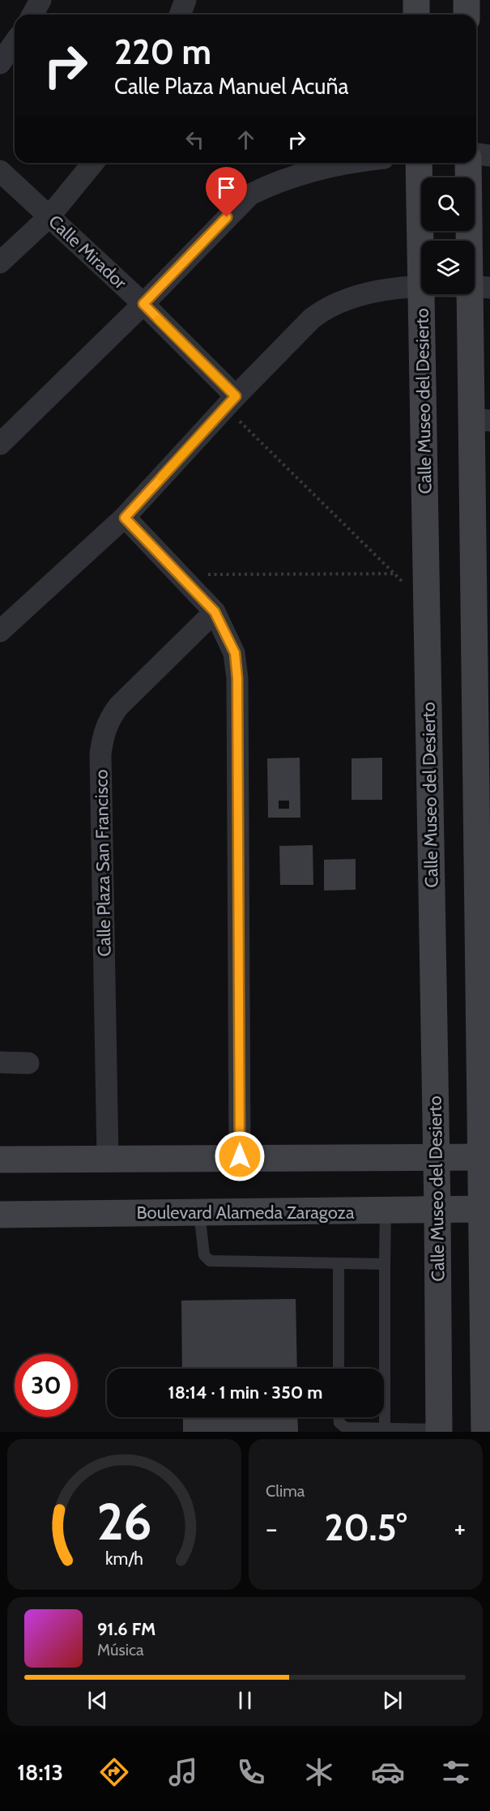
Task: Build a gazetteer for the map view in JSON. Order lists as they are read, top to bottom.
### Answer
{
  "streets": {
    "street": [
      "Calle Mirador",
      "Calle Museo del Desierto",
      "Calle Plaza San Francisco",
      "Boulevard Alameda Zaragoza"
    ]
  },
  "crossings": [
    ["Calle Museo del Desierto", "Boulevard Alameda Zaragoza"]
  ],
  "page": {
    "turn": ["220 m", "Calle Plaza Manuel Acuña"],
    "limit": "30",
    "trip": "18:14 · 1 min · 350 m",
    "tile": "Clima",
    "heat": ["−", "20.5°", "+"],
    "song": ["91.6 FM", "Música"],
    "tabs": "18:13",
    "gauge": ["26", "km/h"]
  }
}
